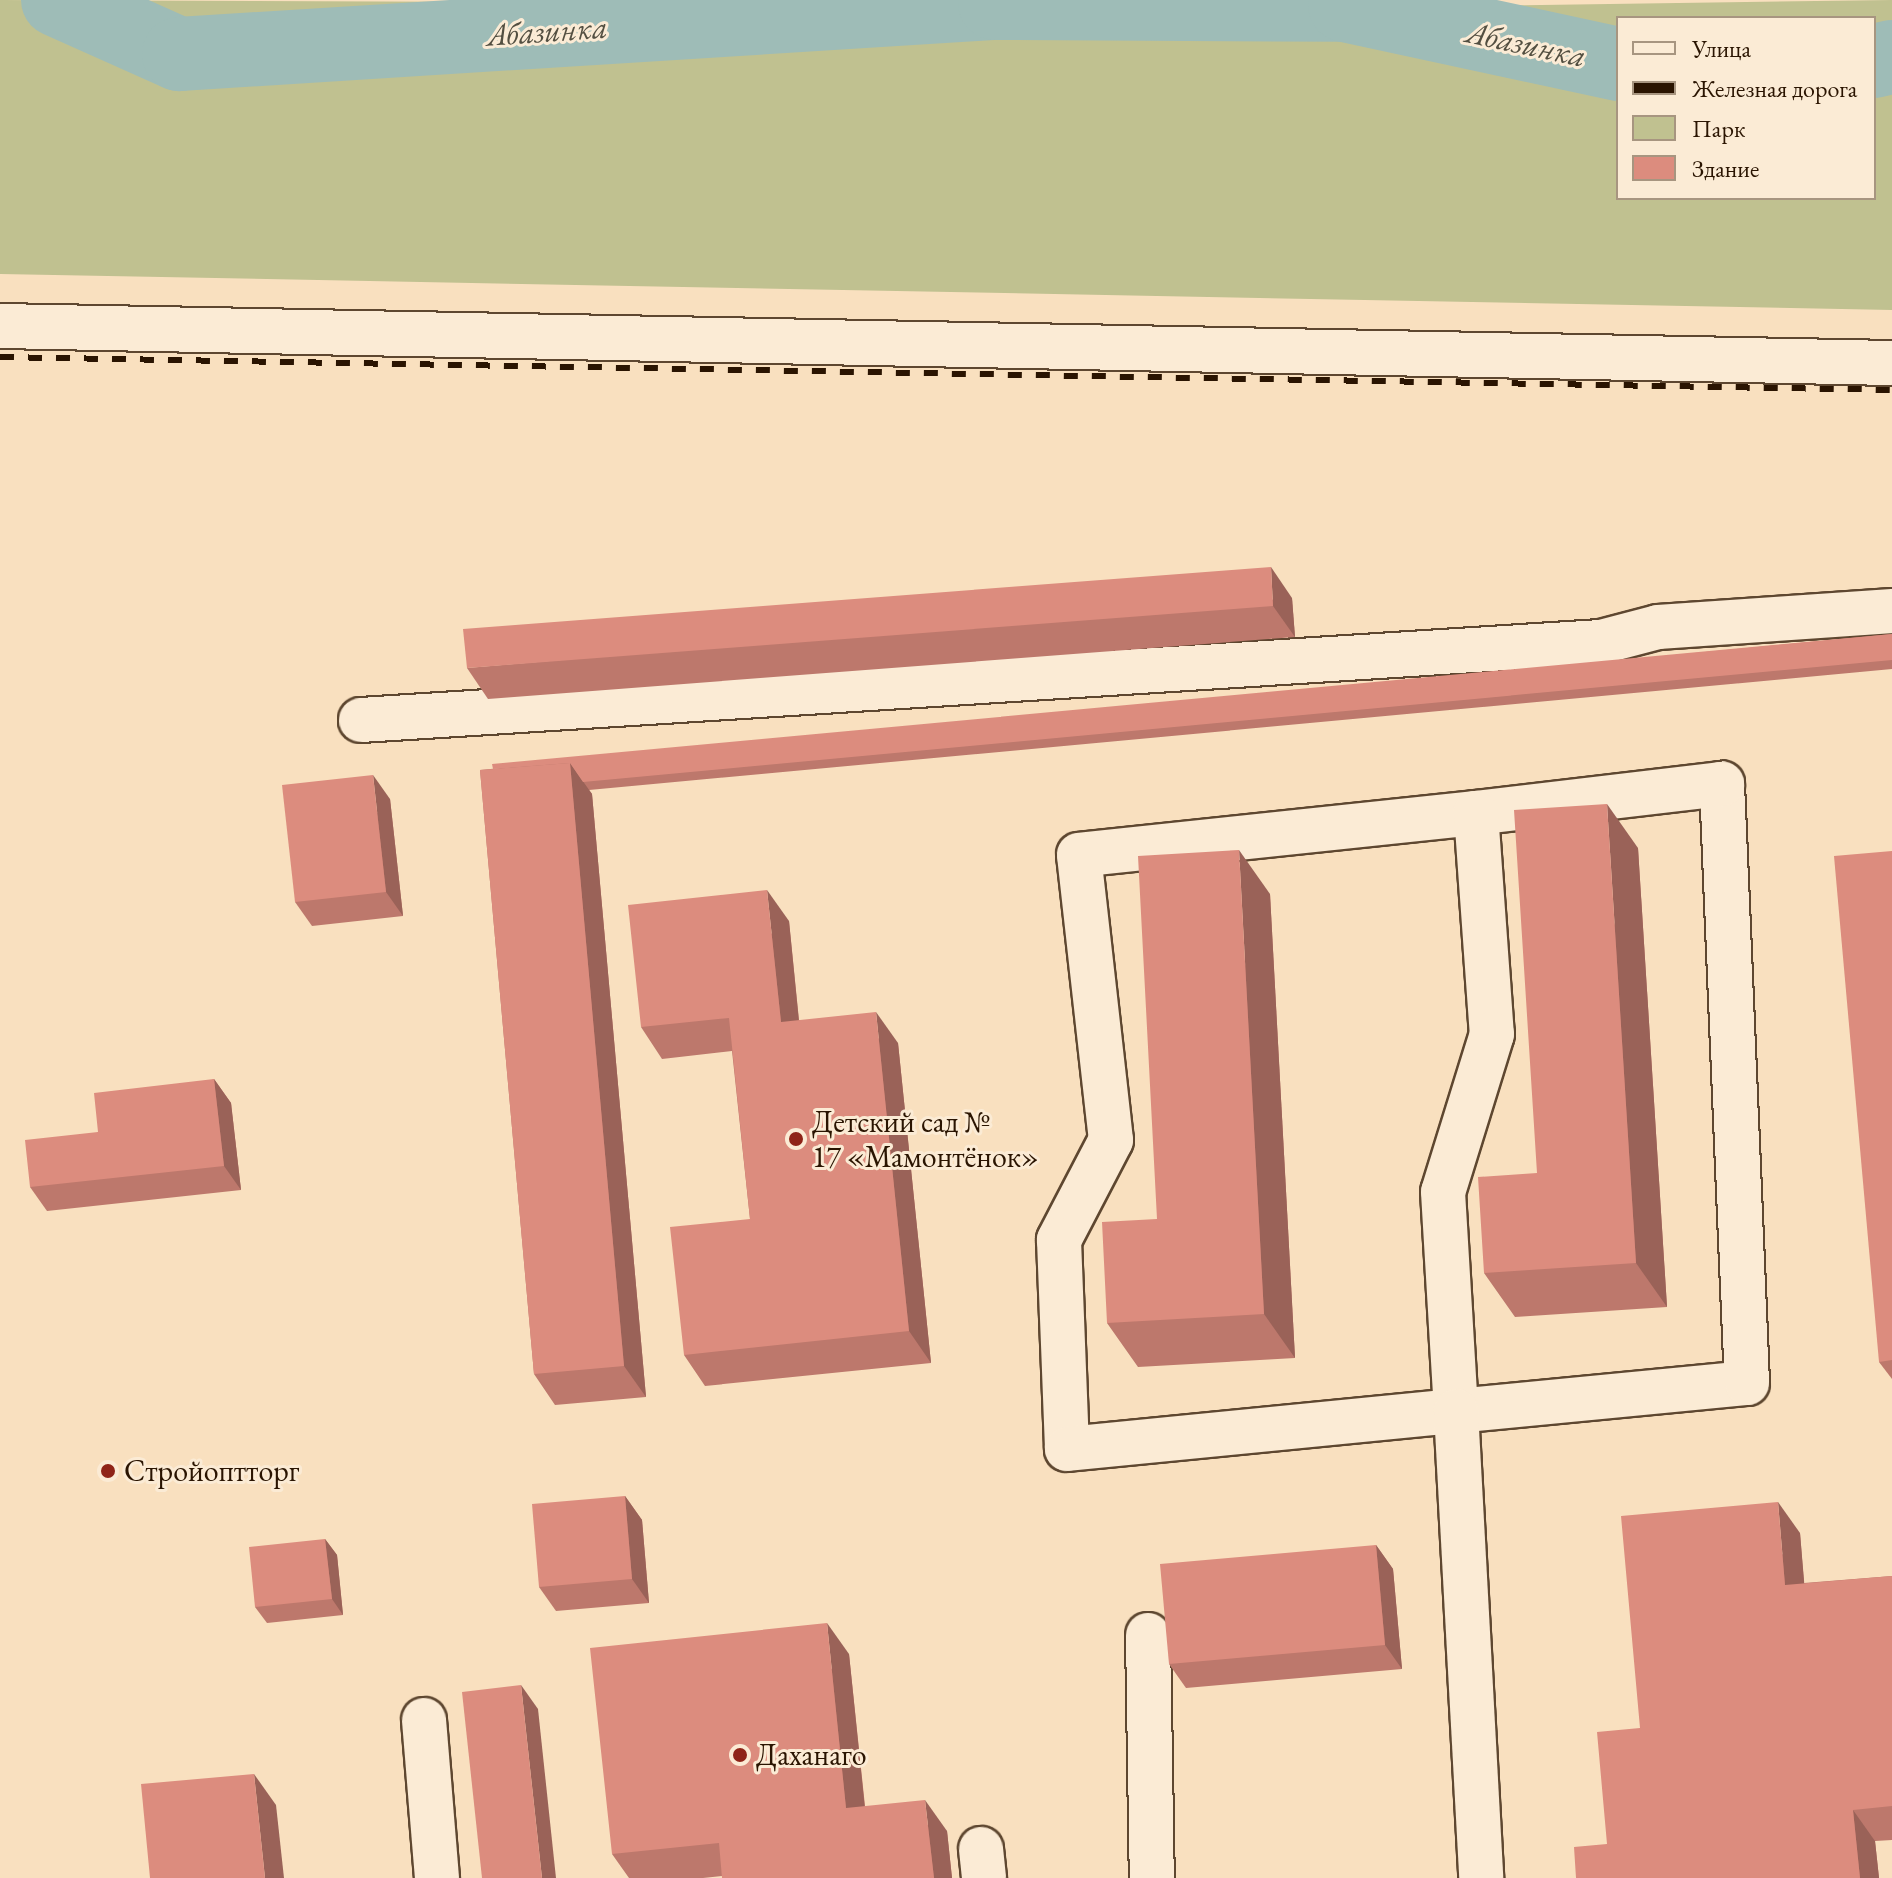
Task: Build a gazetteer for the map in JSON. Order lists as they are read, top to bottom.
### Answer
{
  "water": ["Абазинка"],
  "places": ["Детский сад № 17 «Мамонтёнок»", "Стройоптторг", "Даханаго"],
  "legend": [
    "Улица",
    "Железная дорога",
    "Парк",
    "Здание"
  ]
}
